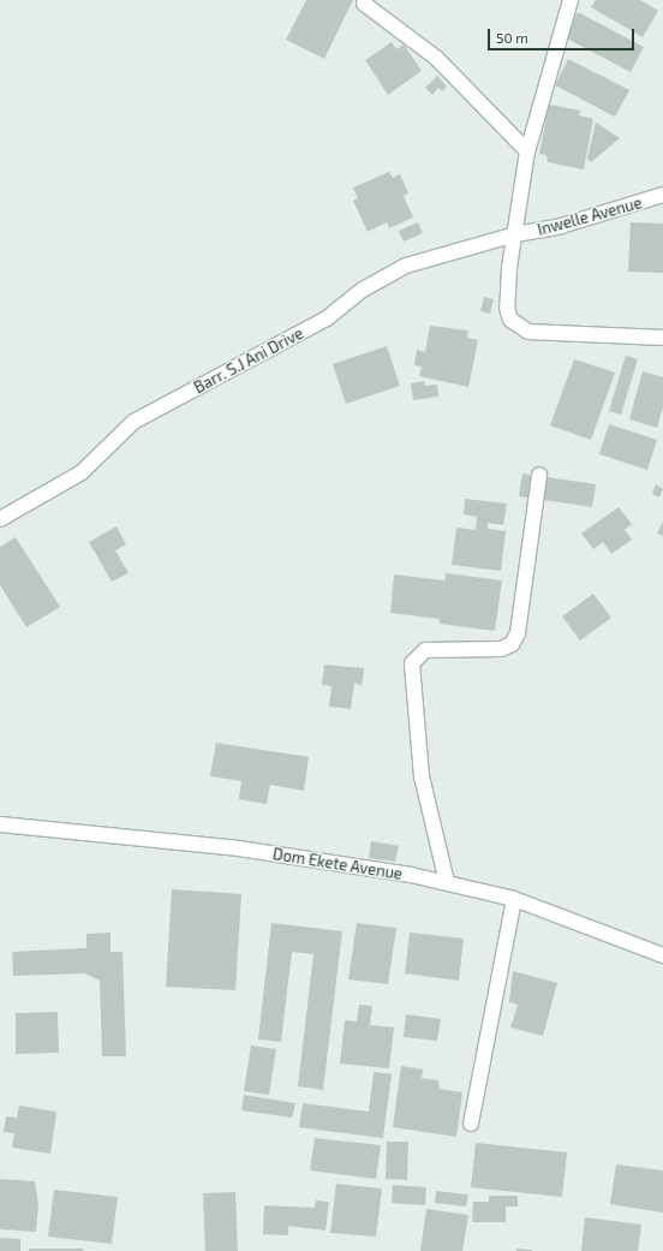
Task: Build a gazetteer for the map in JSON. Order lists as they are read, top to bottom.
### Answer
{
  "streets": {
    "street": ["Inwelle Avenue", "Barr. S.J Ani Drive", "Dom Ekete Avenue"]
  },
  "crossings": [
    ["Inwelle Avenue", "Barr. S.J Ani Drive"]
  ],
  "scale_bar": "50 m"
}
